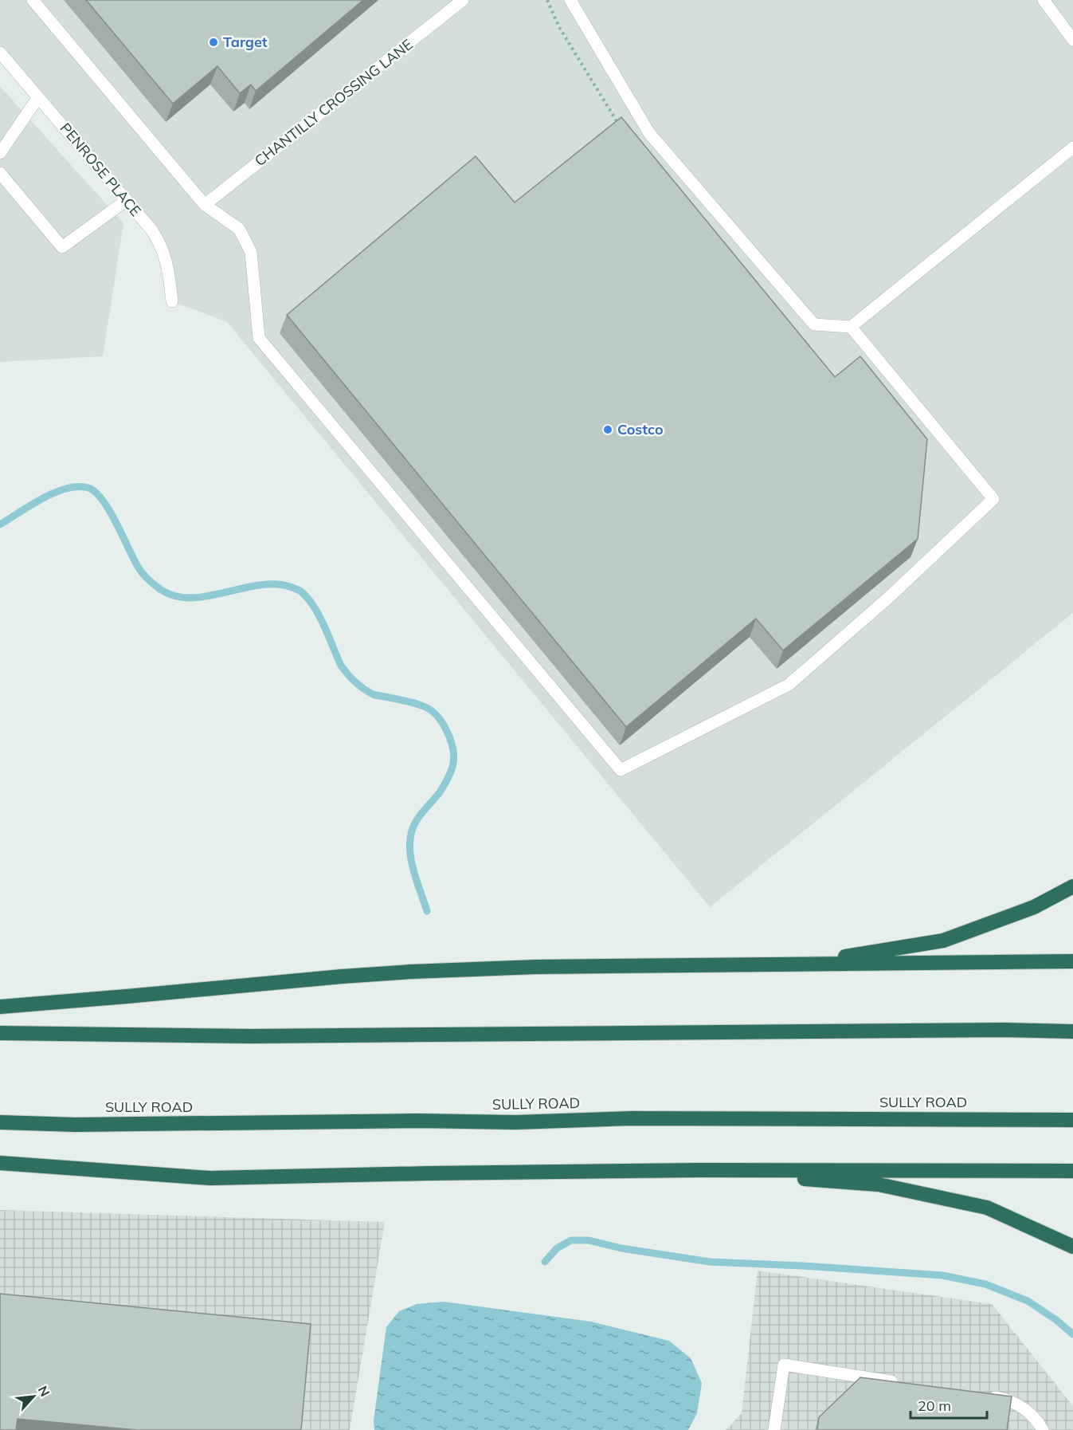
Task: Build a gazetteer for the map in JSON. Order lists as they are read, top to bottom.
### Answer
{
  "streets": {
    "highway": ["SULLY ROAD"],
    "lane": ["CHANTILLY CROSSING LANE", "PENROSE PLACE"]
  },
  "places": ["Target", "Costco"],
  "scale_bar": "20 m",
  "north": "top right"
}
